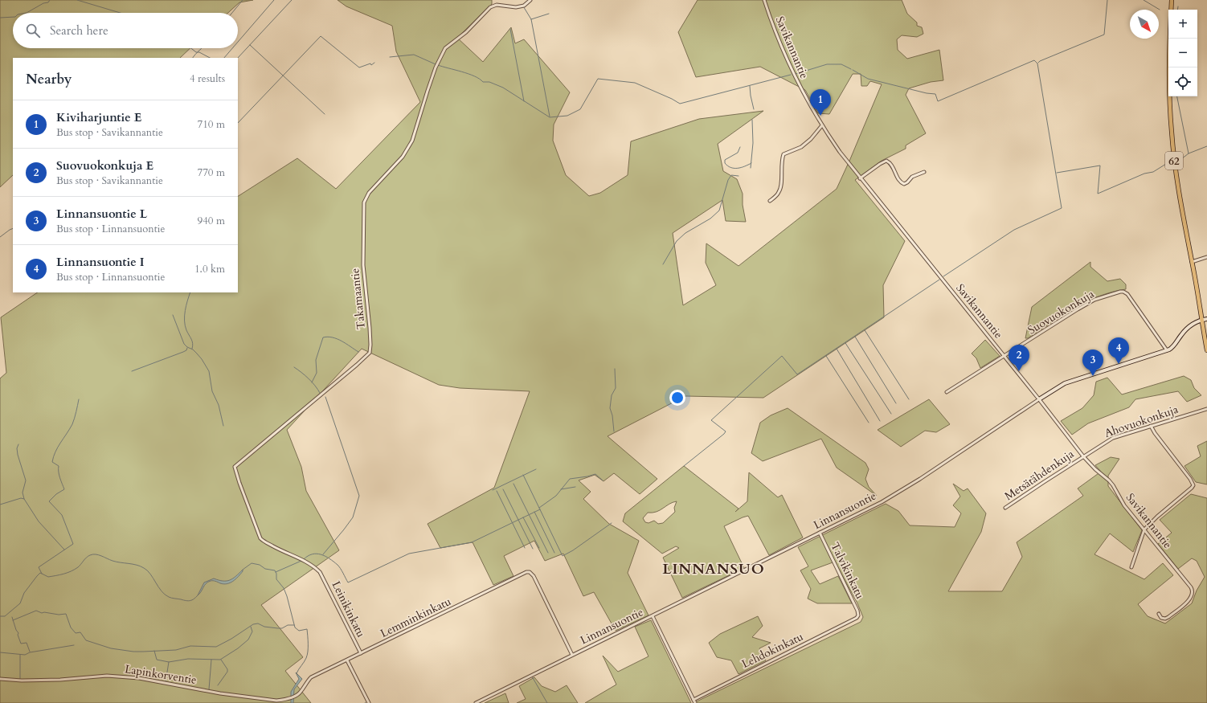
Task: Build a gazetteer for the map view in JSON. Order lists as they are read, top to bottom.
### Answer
{
  "streets": {
    "main road": ["62"],
    "street": [
      "Savikannantie",
      "Takamaantie",
      "Suovuokonkuja",
      "Ahovuokonkuja",
      "Metsätähdenkuja",
      "Linnansuontie",
      "Talvikinkatu",
      "Leinikinkatu",
      "Lemminkinkatu",
      "Lehdokinkatu",
      "Lapinkorventie"
    ]
  },
  "crossings": [
    ["Savikannantie", "Suovuokonkuja"],
    ["Savikannantie", "Ahovuokonkuja"],
    ["Savikannantie", "Metsätähdenkuja"],
    ["Savikannantie", "Linnansuontie"],
    ["62", "Linnansuontie"],
    ["Takamaantie", "Leinikinkatu"],
    ["Suovuokonkuja", "Linnansuontie"],
    ["Ahovuokonkuja", "Metsätähdenkuja"],
    ["Linnansuontie", "Talvikinkatu"],
    ["Linnansuontie", "Lemminkinkatu"],
    ["Talvikinkatu", "Lehdokinkatu"],
    ["Leinikinkatu", "Lemminkinkatu"],
    ["Lemminkinkatu", "Lapinkorventie"]
  ],
  "districts": ["LINNANSUO"],
  "north": "bottom right",
  "page": {
    "map_buttons": ["+", "−"],
    "search": "Search here",
    "heading": ["Nearby", "4 results"],
    "pins": [
      "1",
      "4",
      "2",
      "3"
    ],
    "list": [
      {
        "mark": "1",
        "name": "Kiviharjuntie E",
        "note": "Bus stop · Savikannantie",
        "value": "710 m"
      },
      {
        "mark": "2",
        "name": "Suovuokonkuja E",
        "note": "Bus stop · Savikannantie",
        "value": "770 m"
      },
      {
        "mark": "3",
        "name": "Linnansuontie L",
        "note": "Bus stop · Linnansuontie",
        "value": "940 m"
      },
      {
        "mark": "4",
        "name": "Linnansuontie I",
        "note": "Bus stop · Linnansuontie",
        "value": "1.0 km"
      }
    ]
  }
}
